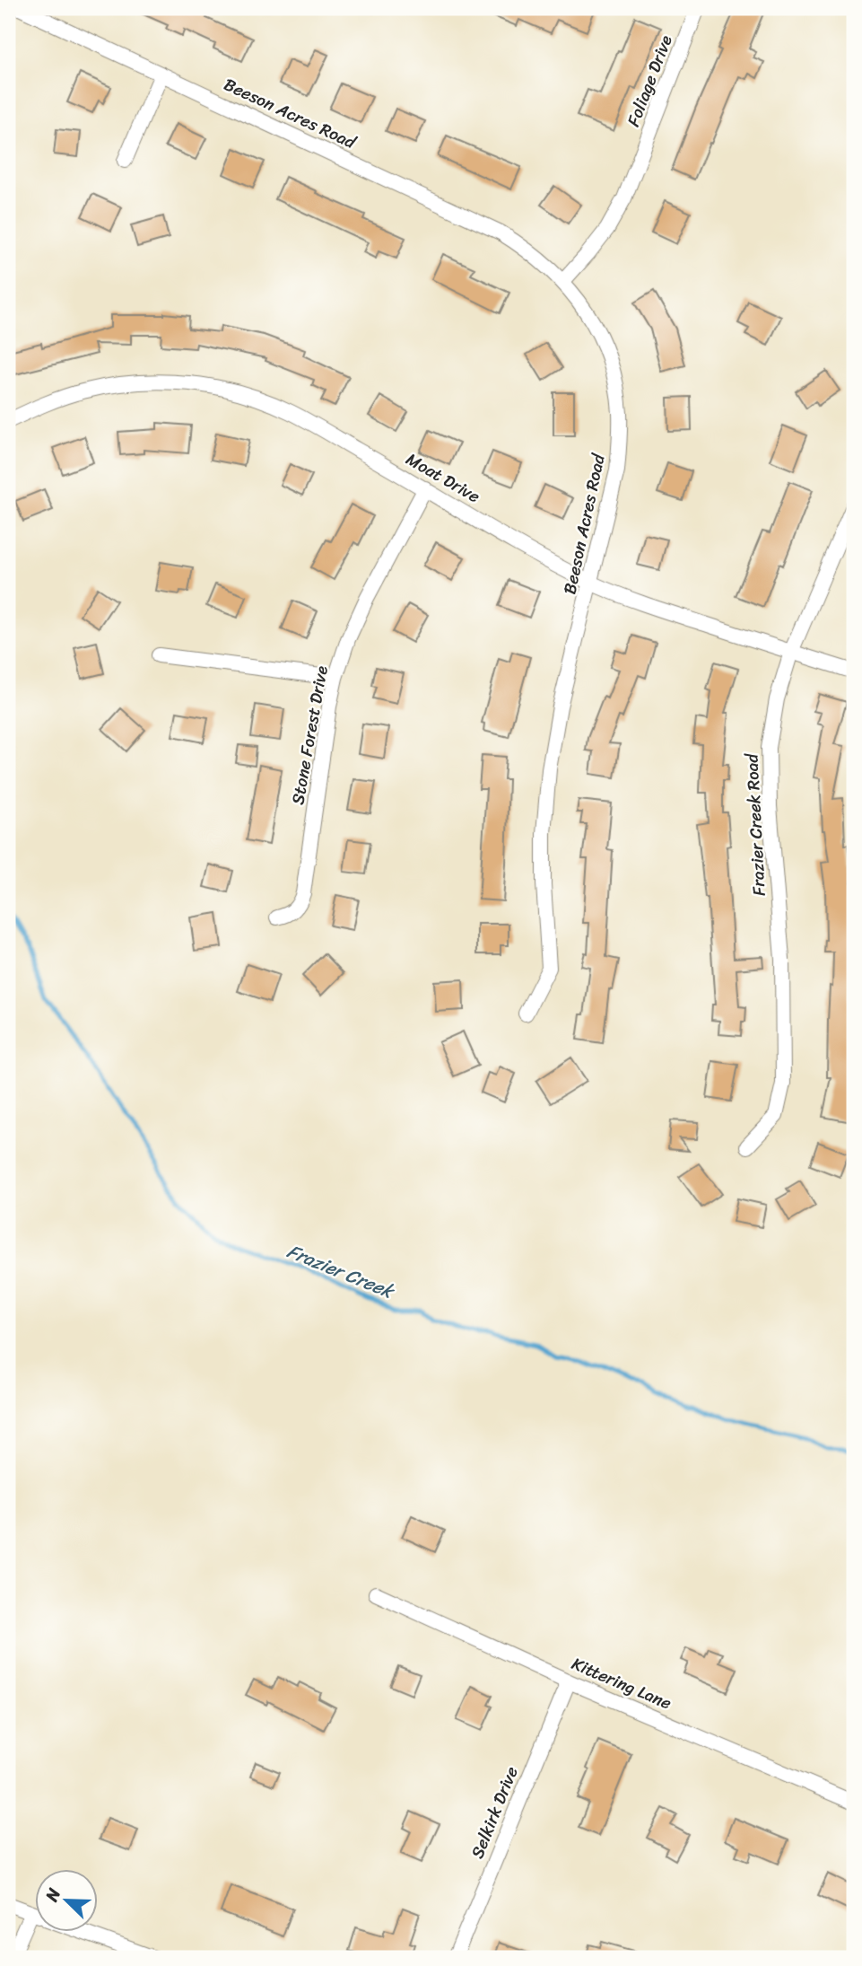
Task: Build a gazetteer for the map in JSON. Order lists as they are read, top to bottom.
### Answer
{
  "streets": {
    "street": [
      "Foliage Drive",
      "Beeson Acres Road",
      "Moat Drive",
      "Stone Forest Drive",
      "Frazier Creek Road",
      "Kittering Lane",
      "Selkirk Drive"
    ]
  },
  "crossings": [
    ["Foliage Drive", "Beeson Acres Road"],
    ["Beeson Acres Road", "Moat Drive"],
    ["Moat Drive", "Stone Forest Drive"],
    ["Moat Drive", "Frazier Creek Road"],
    ["Kittering Lane", "Selkirk Drive"]
  ],
  "water": ["Frazier Creek"],
  "north": "top left"
}
